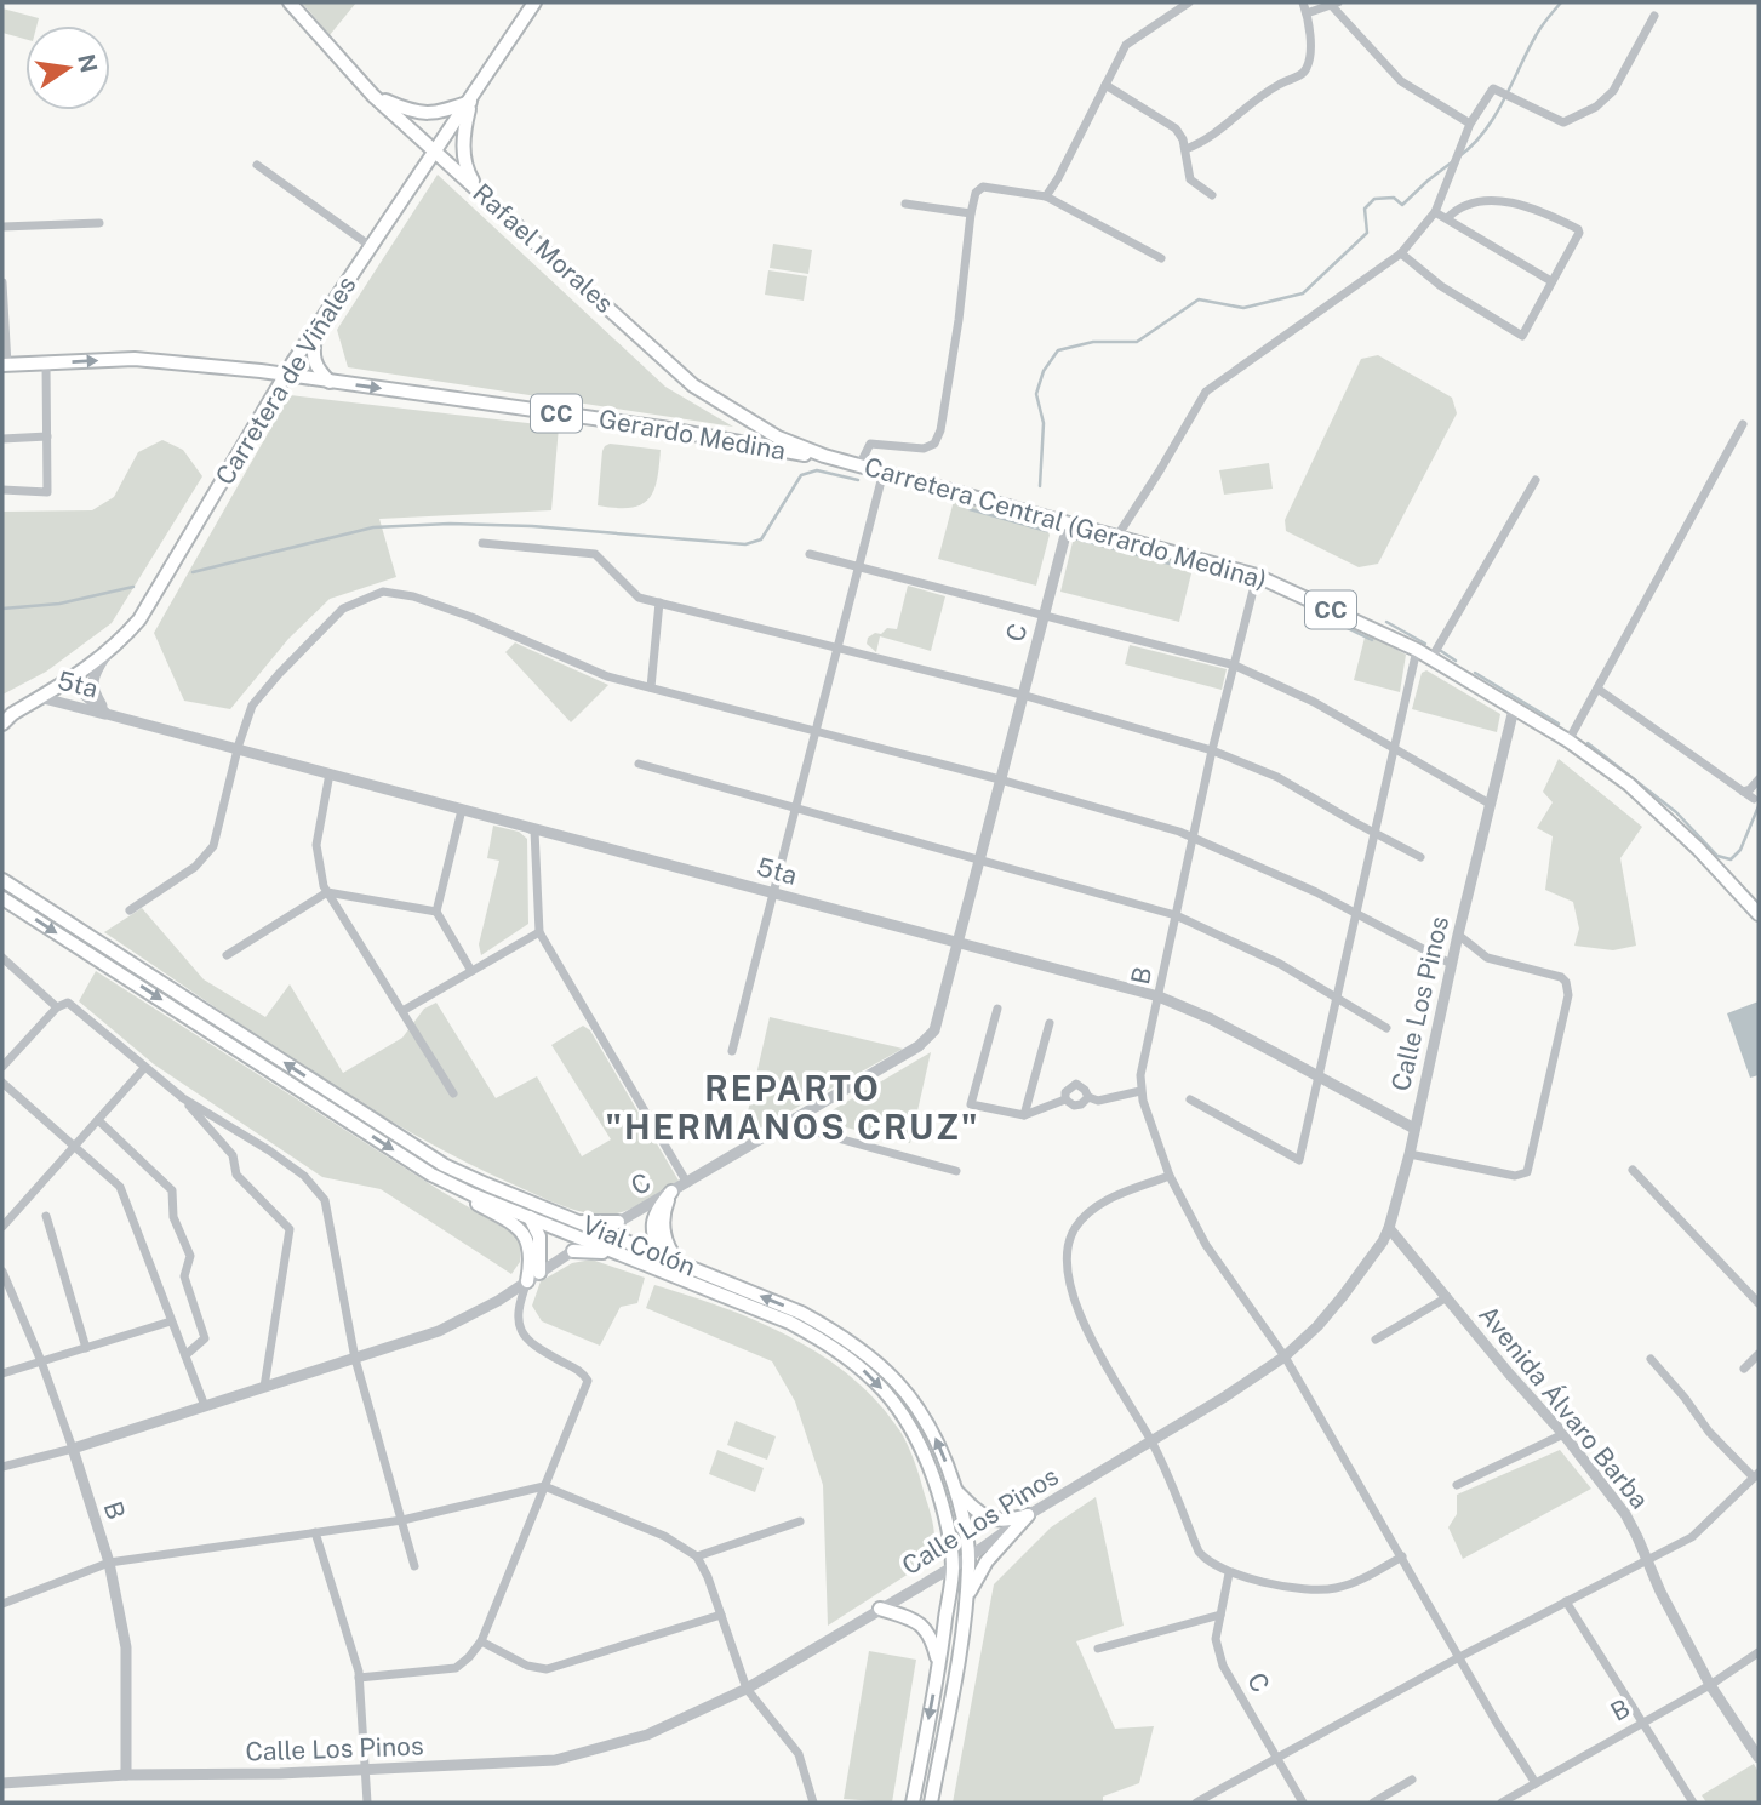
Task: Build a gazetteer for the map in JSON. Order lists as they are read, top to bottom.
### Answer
{
  "streets": {
    "main road": [
      "Rafael Morales",
      "Carretera de Viñales",
      "CC",
      "Gerardo Medina",
      "Carretera Central (Gerardo Medina)",
      "Vial Colón"
    ],
    "street": [
      "C",
      "5ta",
      "B",
      "Calle Los Pinos",
      "Avenida Álvaro Barba"
    ]
  },
  "crossings": [
    ["Rafael Morales", "Carretera de Viñales"],
    ["Rafael Morales", "Gerardo Medina"],
    ["Rafael Morales", "Carretera Central (Gerardo Medina)"],
    ["Carretera de Viñales", "Gerardo Medina"],
    ["Carretera de Viñales", "5ta"],
    ["Gerardo Medina", "Carretera Central (Gerardo Medina)"],
    ["Carretera Central (Gerardo Medina)", "C"],
    ["Carretera Central (Gerardo Medina)", "B"],
    ["Carretera Central (Gerardo Medina)", "Calle Los Pinos"],
    ["C", "5ta"],
    ["C", "B"],
    ["C", "Vial Colón"],
    ["5ta", "B"],
    ["5ta", "Calle Los Pinos"],
    ["B", "Calle Los Pinos"],
    ["B", "Avenida Álvaro Barba"],
    ["Calle Los Pinos", "Vial Colón"],
    ["Calle Los Pinos", "Avenida Álvaro Barba"]
  ],
  "one_way": ["Gerardo Medina"],
  "districts": ["REPARTO \"HERMANOS CRUZ\""],
  "north": "right"
}
